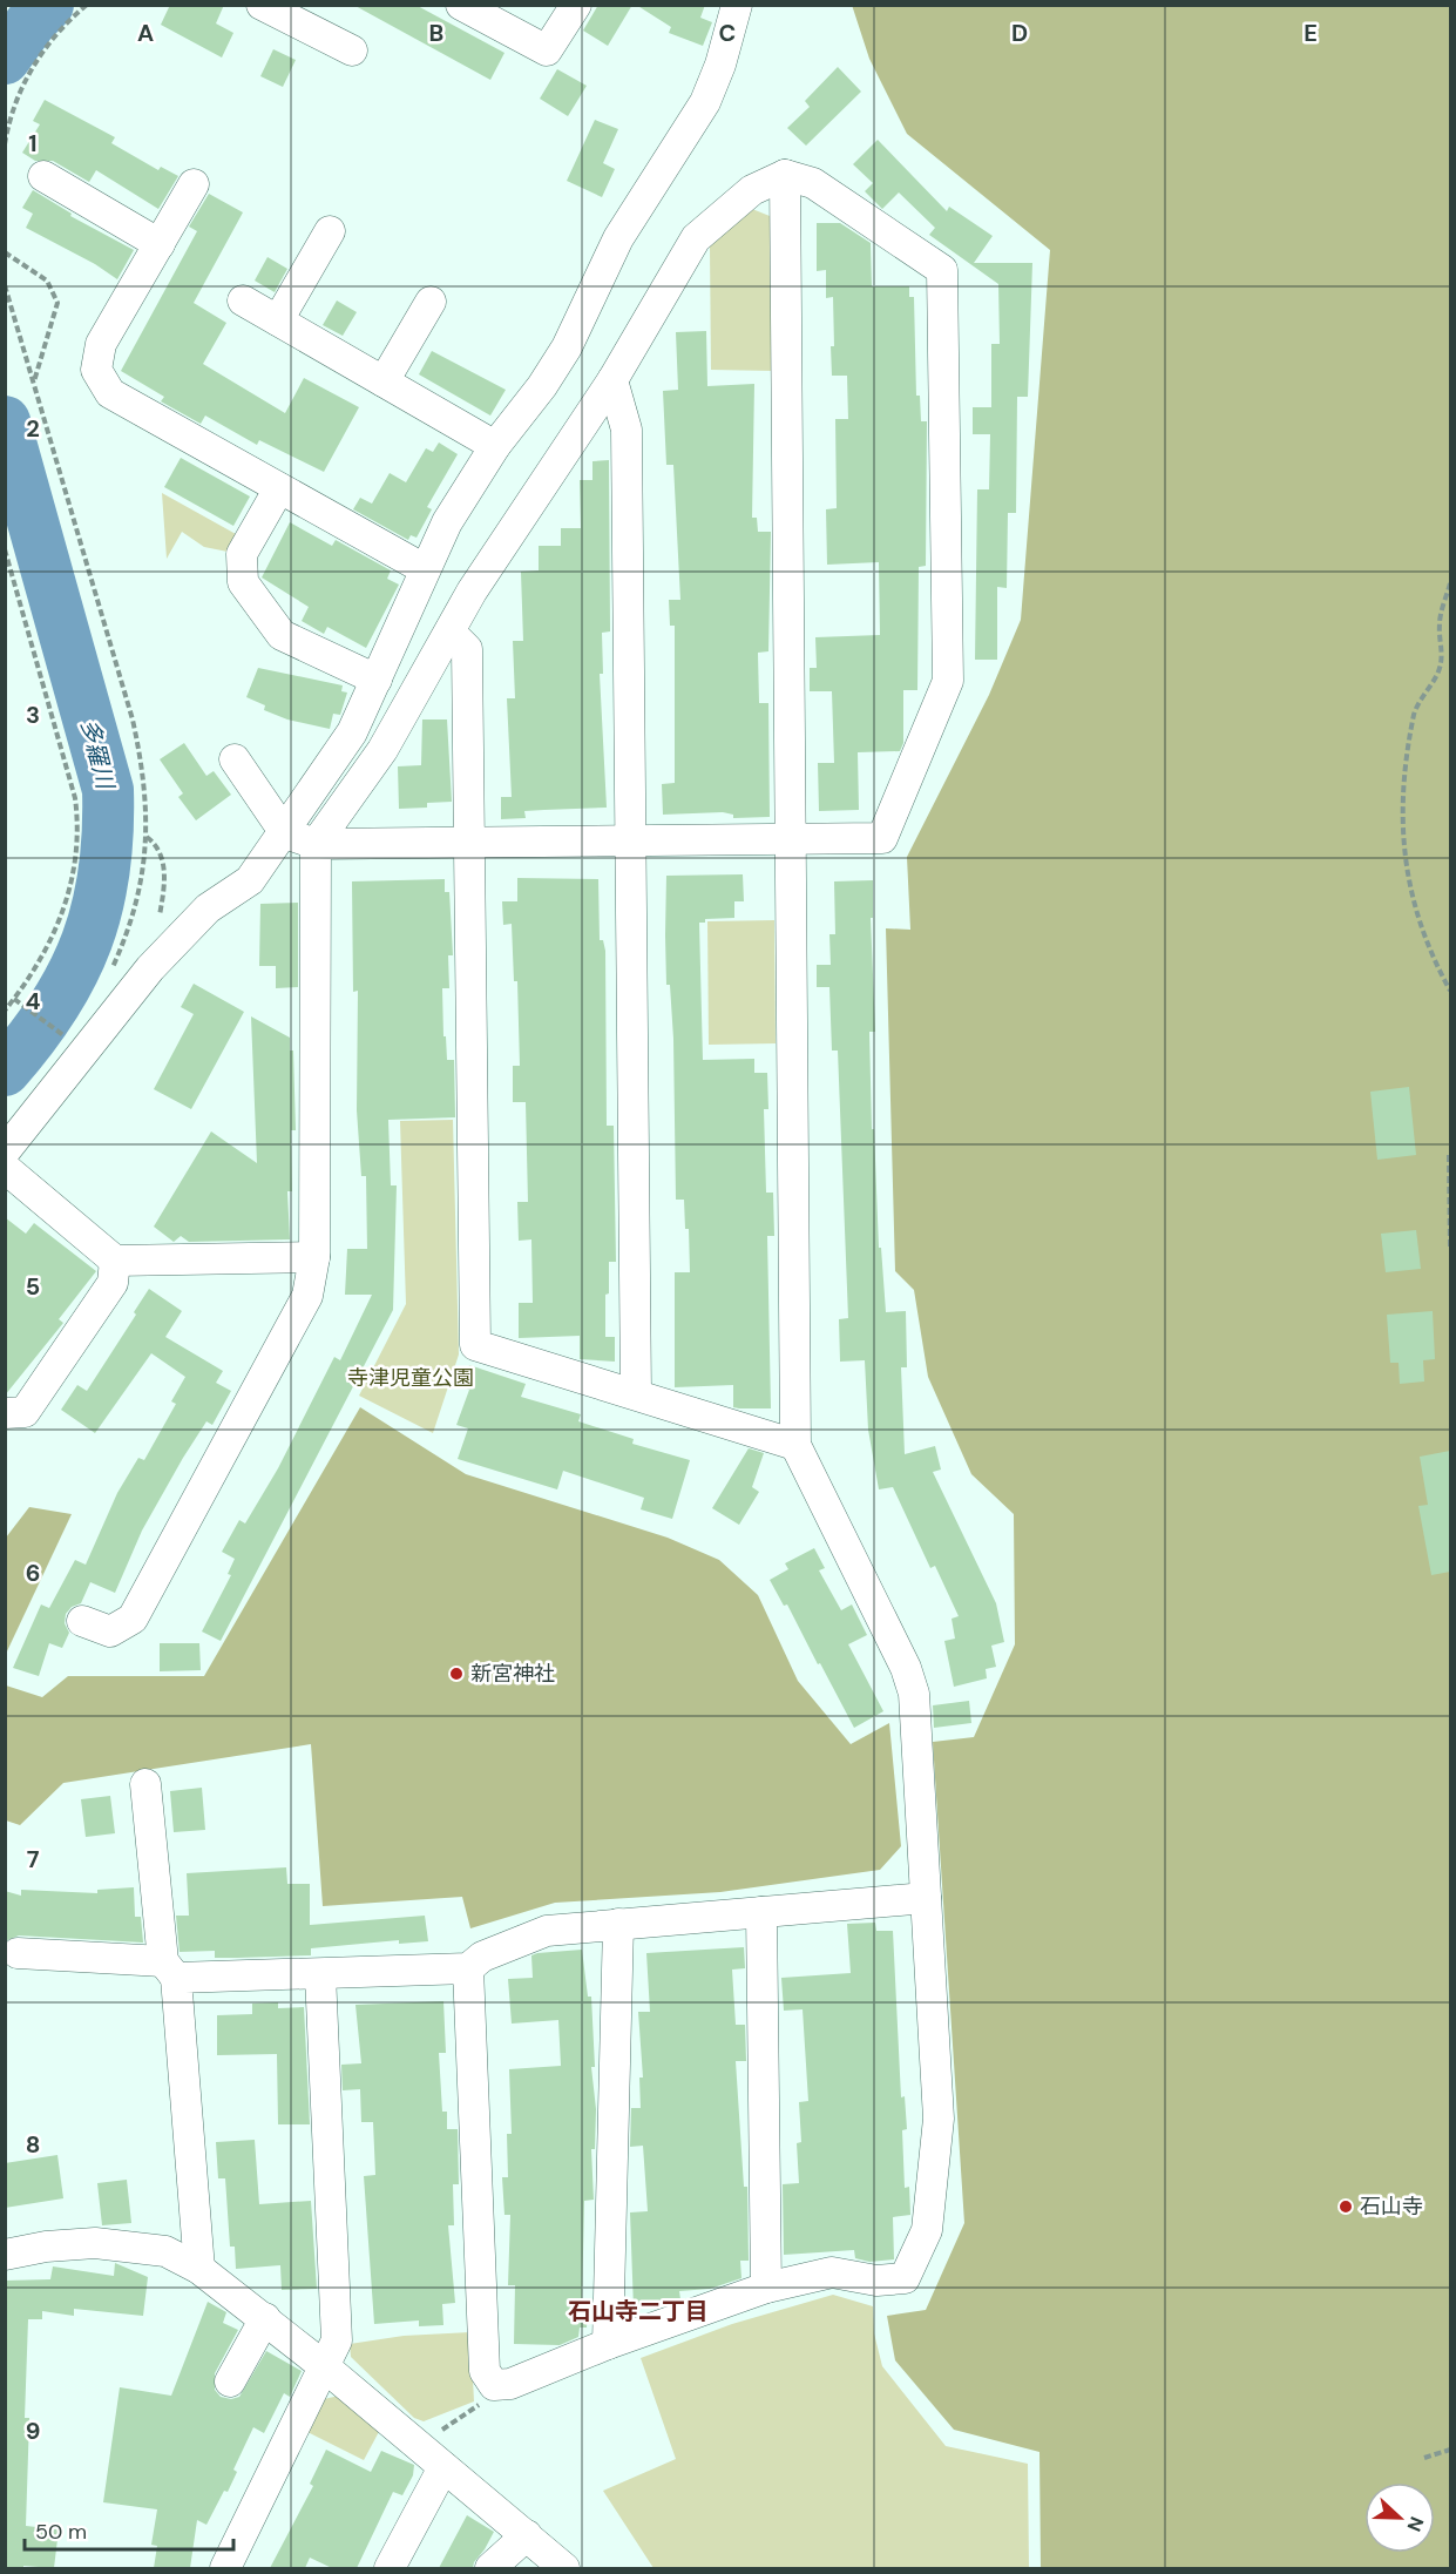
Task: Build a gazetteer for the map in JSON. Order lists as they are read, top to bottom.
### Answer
{
  "districts": ["石山寺二丁目"],
  "water": ["多羅川"],
  "parks": ["寺津児童公園"],
  "places": ["新宮神社", "石山寺"],
  "scale_bar": "50 m",
  "north": "right",
  "grid": {
    "columns": [
      "A",
      "B",
      "C",
      "D",
      "E"
    ],
    "rows": [
      "1",
      "2",
      "3",
      "4",
      "5",
      "6",
      "7",
      "8",
      "9"
    ]
  }
}
